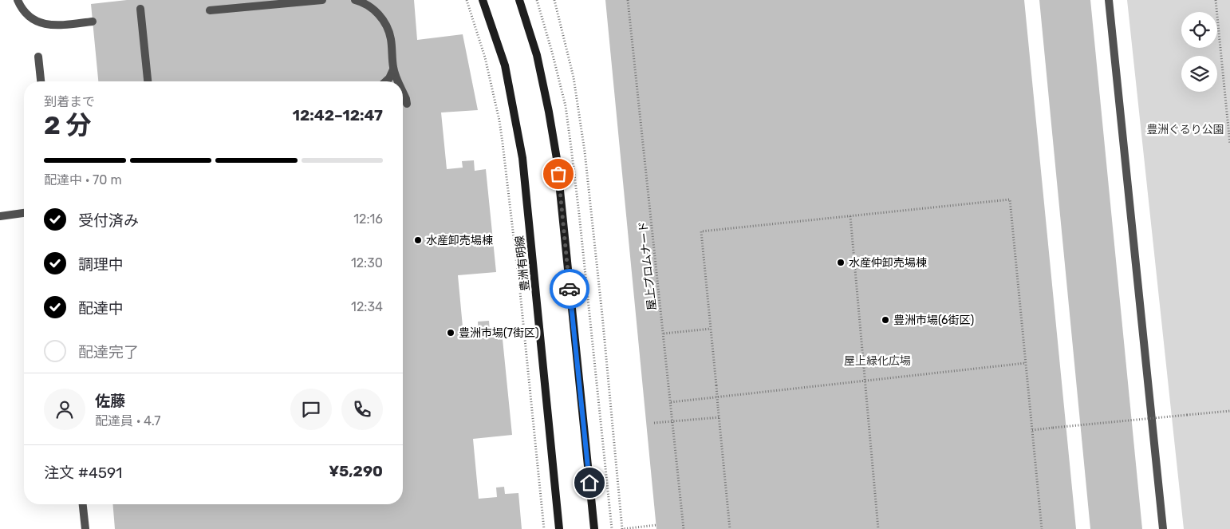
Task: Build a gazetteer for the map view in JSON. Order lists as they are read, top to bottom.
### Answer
{
  "streets": {
    "main road": ["豊洲有明線"],
    "path": ["屋上プロムナード"]
  },
  "parks": ["豊洲ぐるり公園", "屋上緑化広場"],
  "places": [
    "水産卸売場棟",
    "水産仲卸売場棟",
    "豊洲市場(6街区)",
    "豊洲市場(7街区)"
  ],
  "page": {
    "heading": ["2 分", "到着まで", "12:42–12:47"],
    "panel": [
      "佐藤",
      "配達員 · 4.7",
      "注文 #4591",
      "¥5,290"
    ],
    "bar": "配達中 · 70 m",
    "list": [
      ["受付済み", "12:16"],
      ["調理中", "12:30"],
      ["配達中", "12:34"],
      "配達完了"
    ]
  }
}
